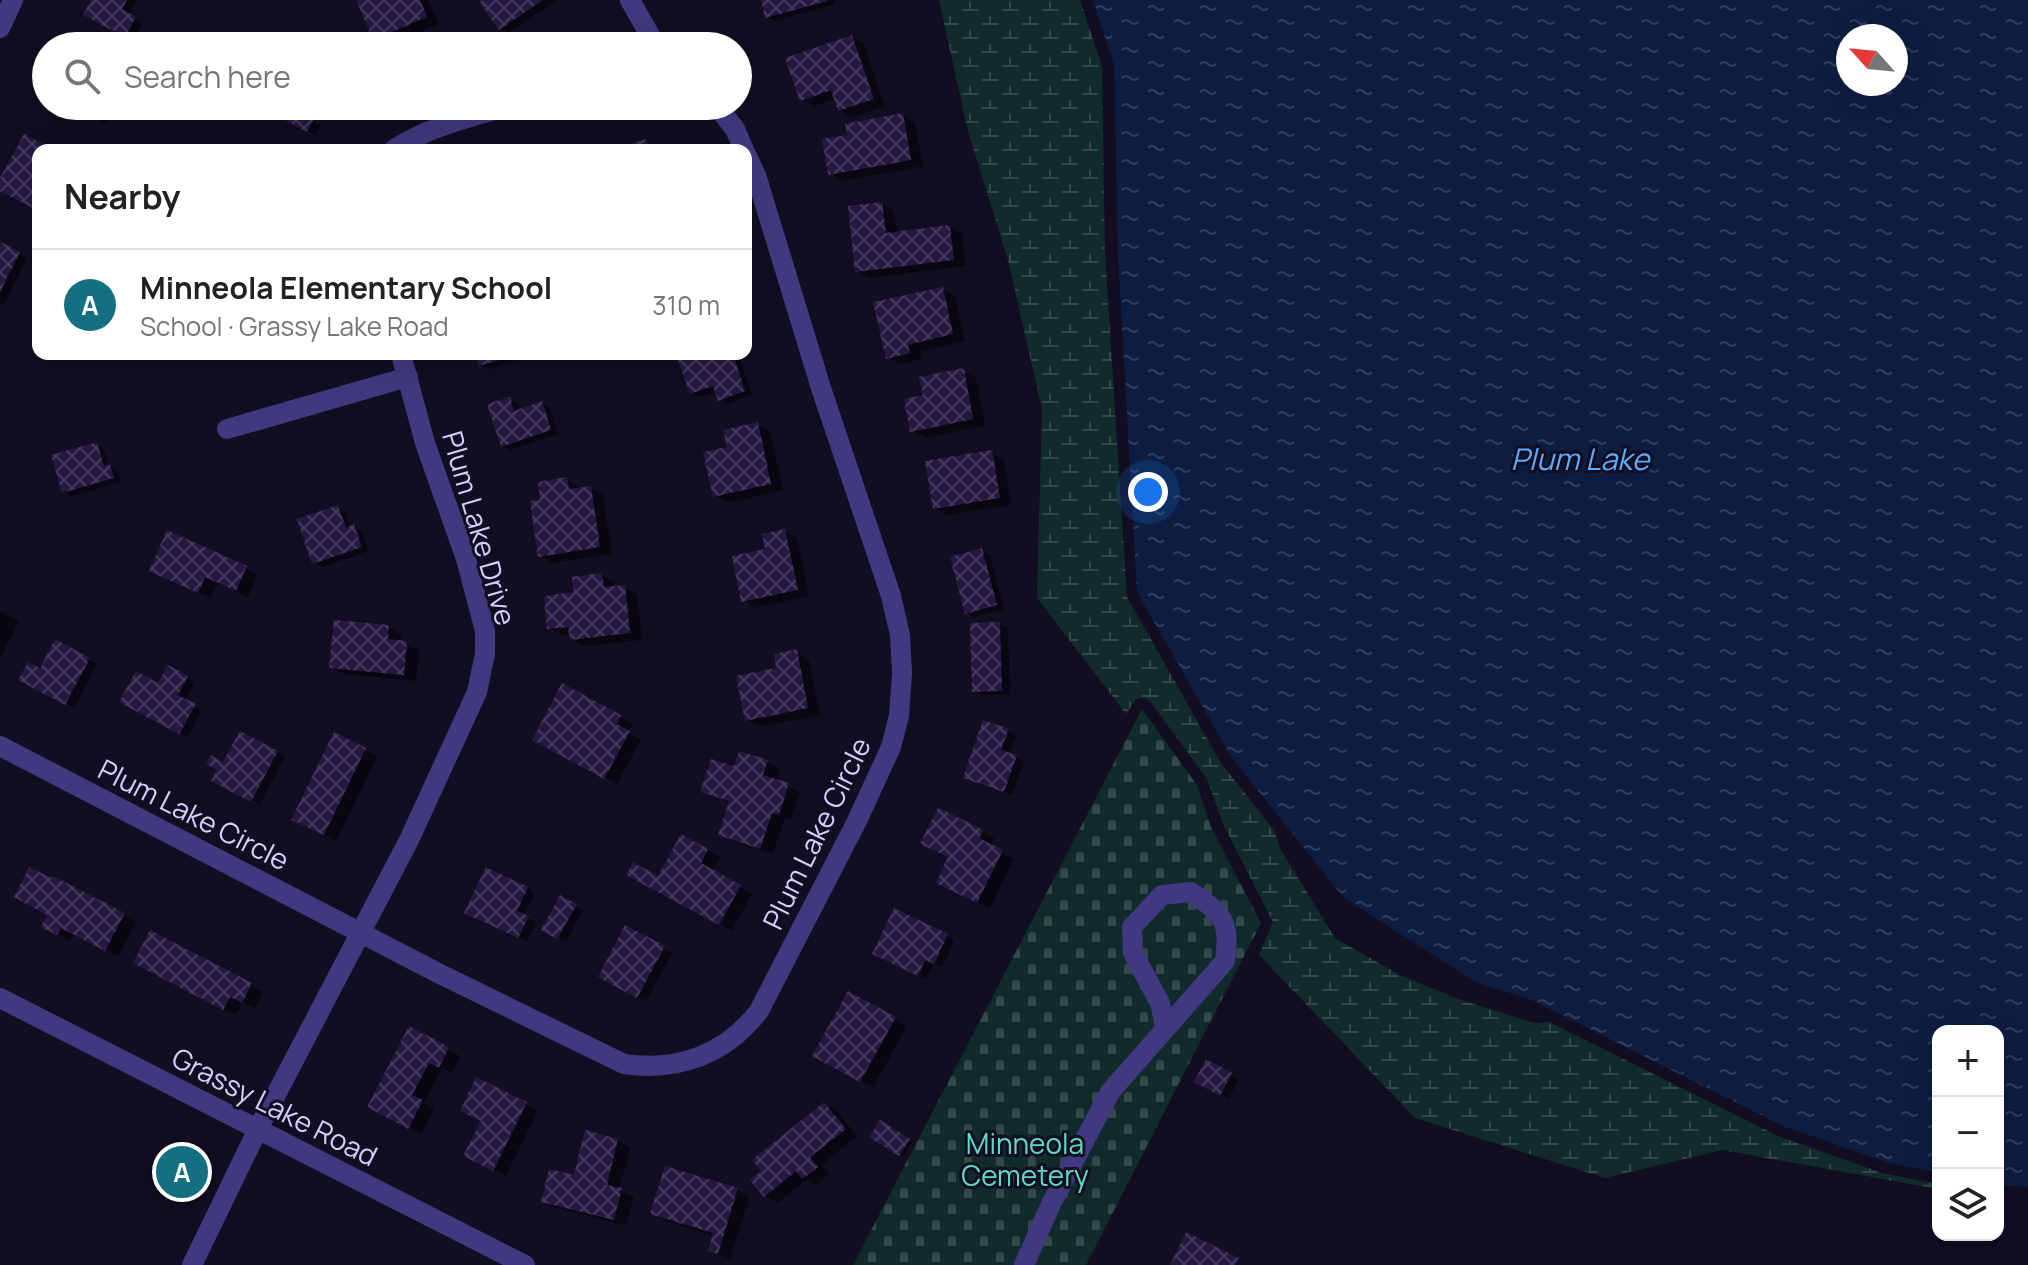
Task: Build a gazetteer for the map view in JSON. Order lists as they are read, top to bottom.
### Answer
{
  "streets": {
    "street": ["Plum Lake Drive", "Plum Lake Circle", "Grassy Lake Road"]
  },
  "crossings": [
    ["Plum Lake Drive", "Plum Lake Circle"]
  ],
  "water": ["Plum Lake"],
  "parks": ["Minneola Cemetery"],
  "north": "top left",
  "page": {
    "search": "Search here",
    "heading": "Nearby",
    "list": [
      {
        "mark": "A",
        "name": "Minneola Elementary School",
        "note": "School · Grassy Lake Road",
        "value": "310 m"
      }
    ],
    "map_buttons": ["+", "−"],
    "pins": "A"
  }
}
